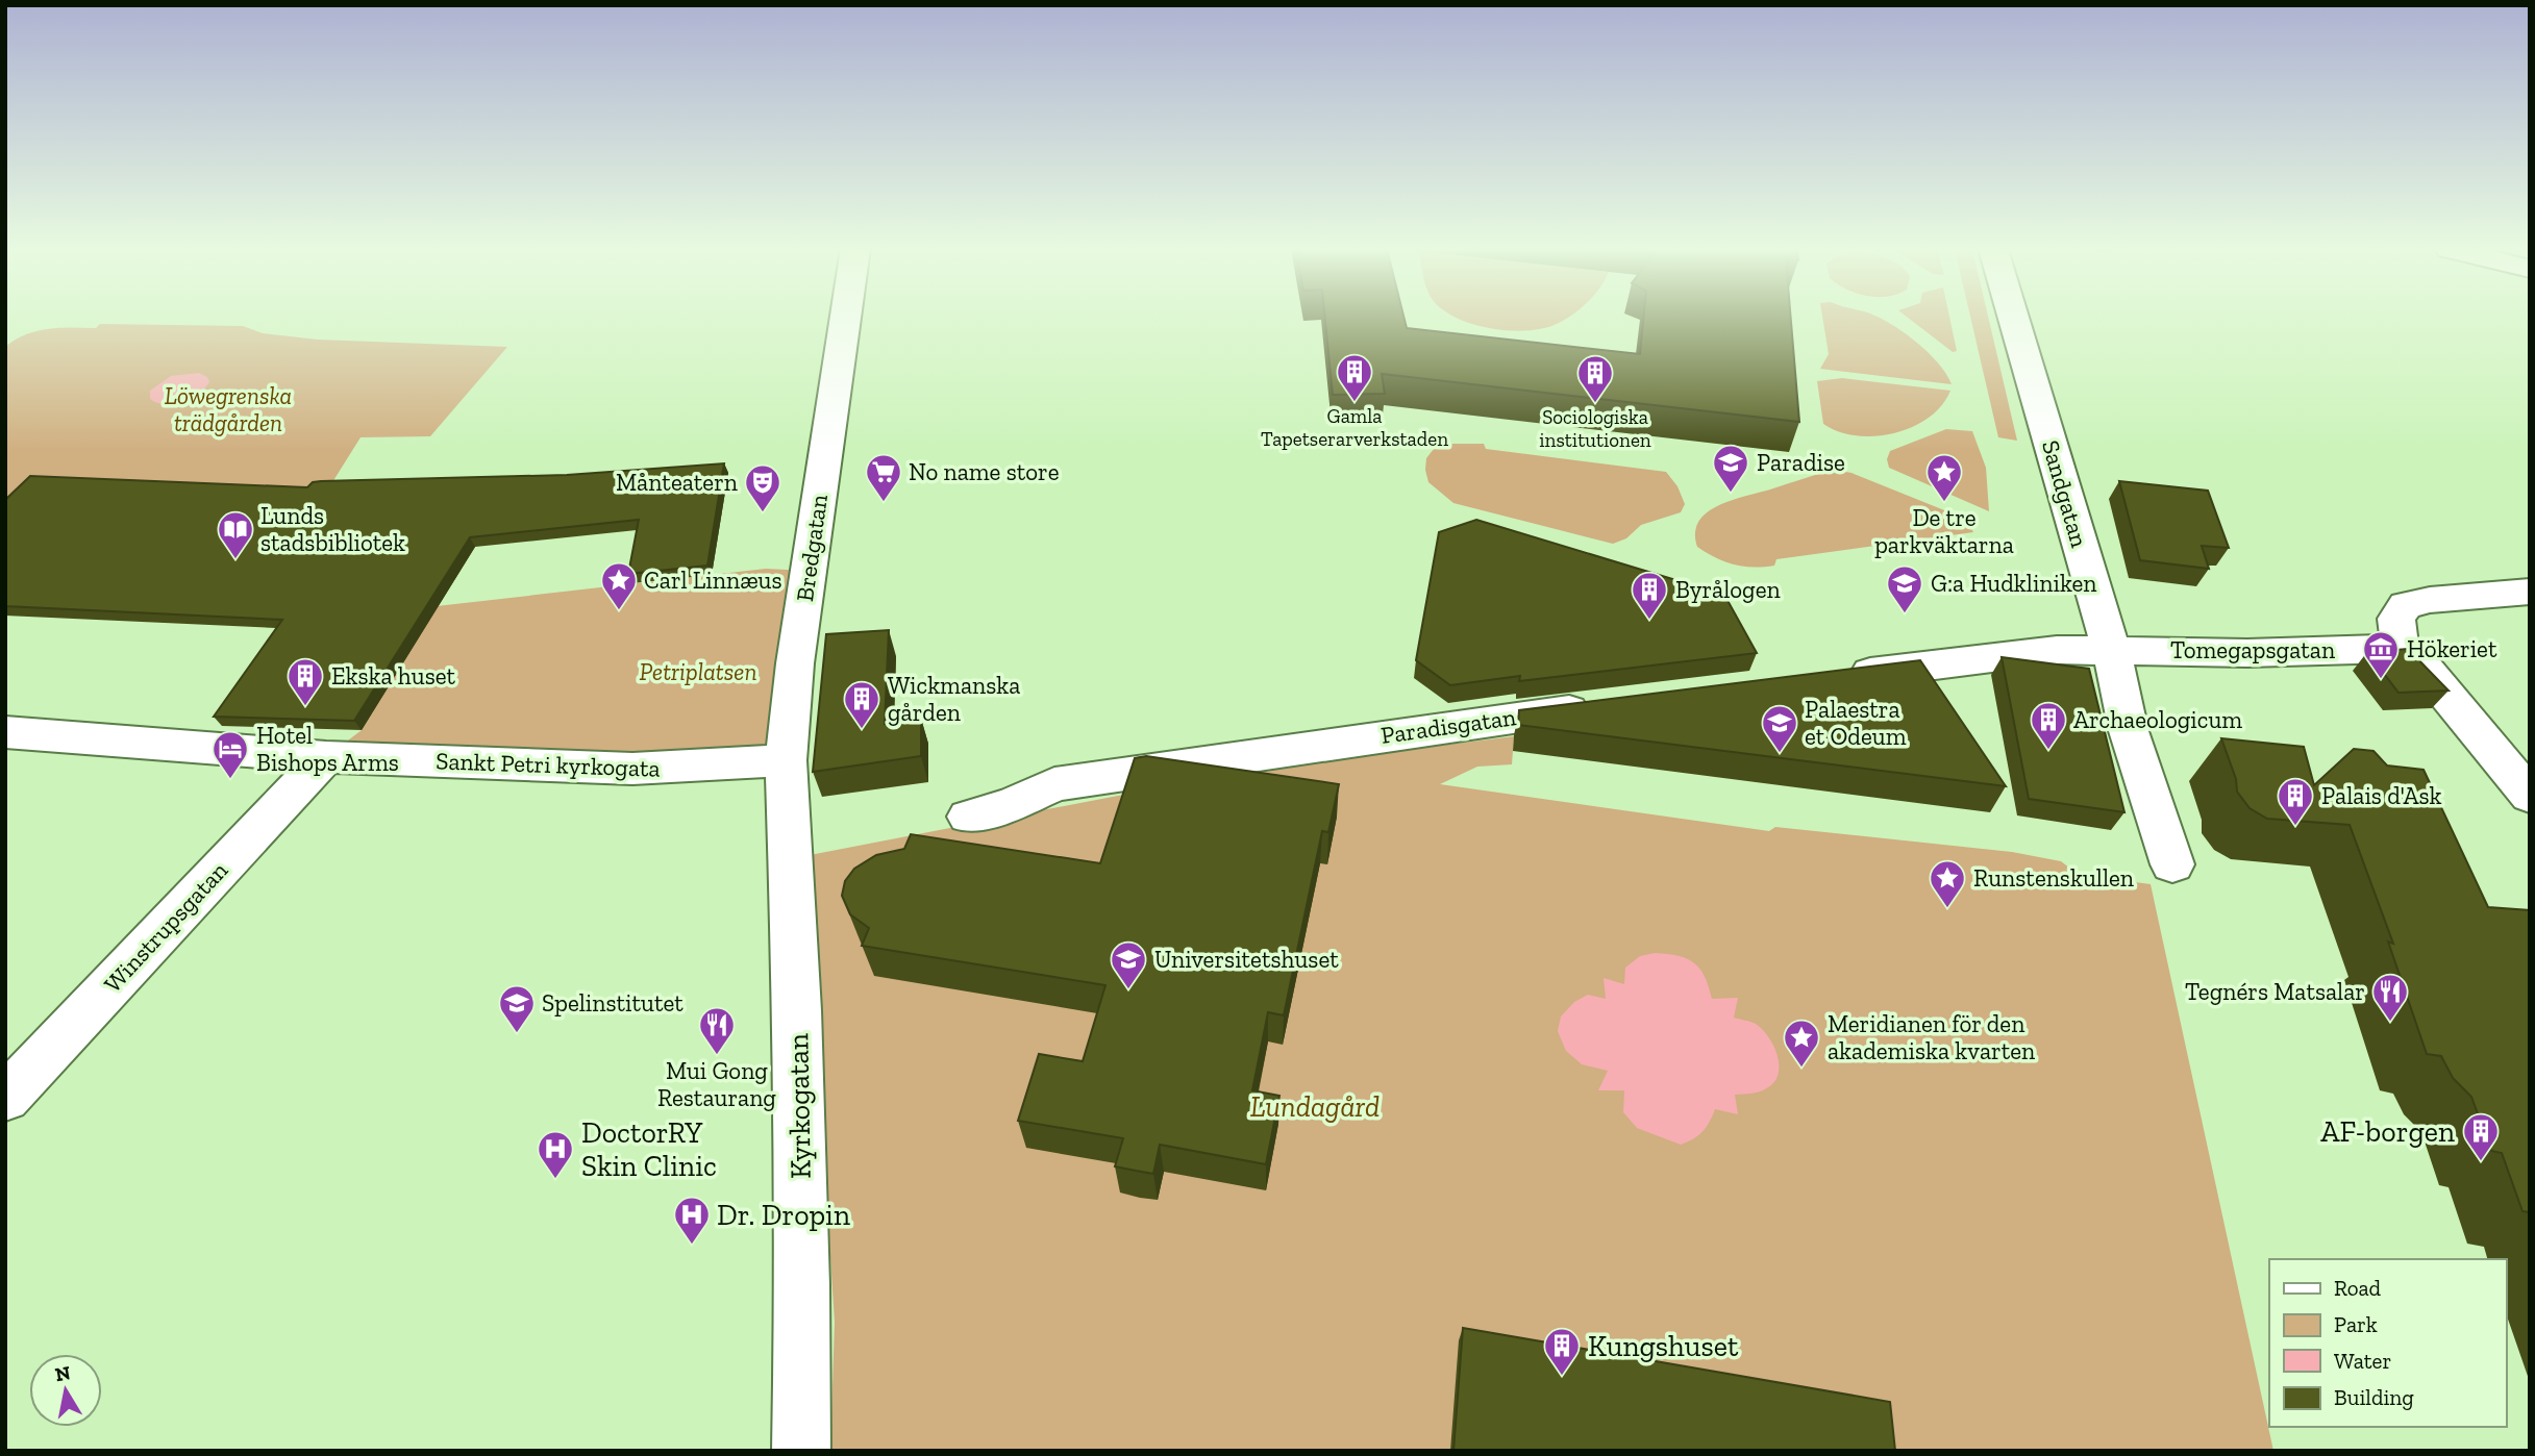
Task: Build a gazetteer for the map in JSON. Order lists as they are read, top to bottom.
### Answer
{
  "streets": {
    "street": [
      "Sandgatan",
      "Bredgatan",
      "Tomegapsgatan",
      "Paradisgatan",
      "Sankt Petri kyrkogata",
      "Winstrupsgatan",
      "Kyrkogatan"
    ]
  },
  "crossings": [
    ["Sandgatan", "Tomegapsgatan"],
    ["Bredgatan", "Sankt Petri kyrkogata"],
    ["Bredgatan", "Kyrkogatan"],
    ["Sankt Petri kyrkogata", "Winstrupsgatan"]
  ],
  "parks": ["Löwegrenska trädgården", "Petriplatsen", "Lundagård"],
  "places": {
    "building": [
      "Gamla Tapetserarverkstaden",
      "Sociologiska institutionen",
      "Byrålogen",
      "Ekska huset",
      "Wickmanska gården",
      "Archaeologicum",
      "Palais d'Ask",
      "AF-borgen",
      "Kungshuset"
    ],
    "school or university": [
      "Paradise",
      "G:a Hudkliniken",
      "Palaestra et Odeum",
      "Universitetshuset",
      "Spelinstitutet"
    ],
    "supermarket": ["No name store"],
    "place": [
      "De tre parkväktarna",
      "Carl Linnæus",
      "Runstenskullen",
      "Meridianen för den akademiska kvarten"
    ],
    "theatre": ["Månteatern"],
    "library": ["Lunds stadsbibliotek"],
    "museum": ["Hökeriet"],
    "hotel": ["Hotel Bishops Arms"],
    "restaurant": ["Tegnérs Matsalar", "Mui Gong Restaurang"],
    "hospital": ["DoctorRY Skin Clinic", "Dr. Dropin"]
  },
  "legend": [
    "Road",
    "Park",
    "Water",
    "Building"
  ],
  "north": "top"
}
